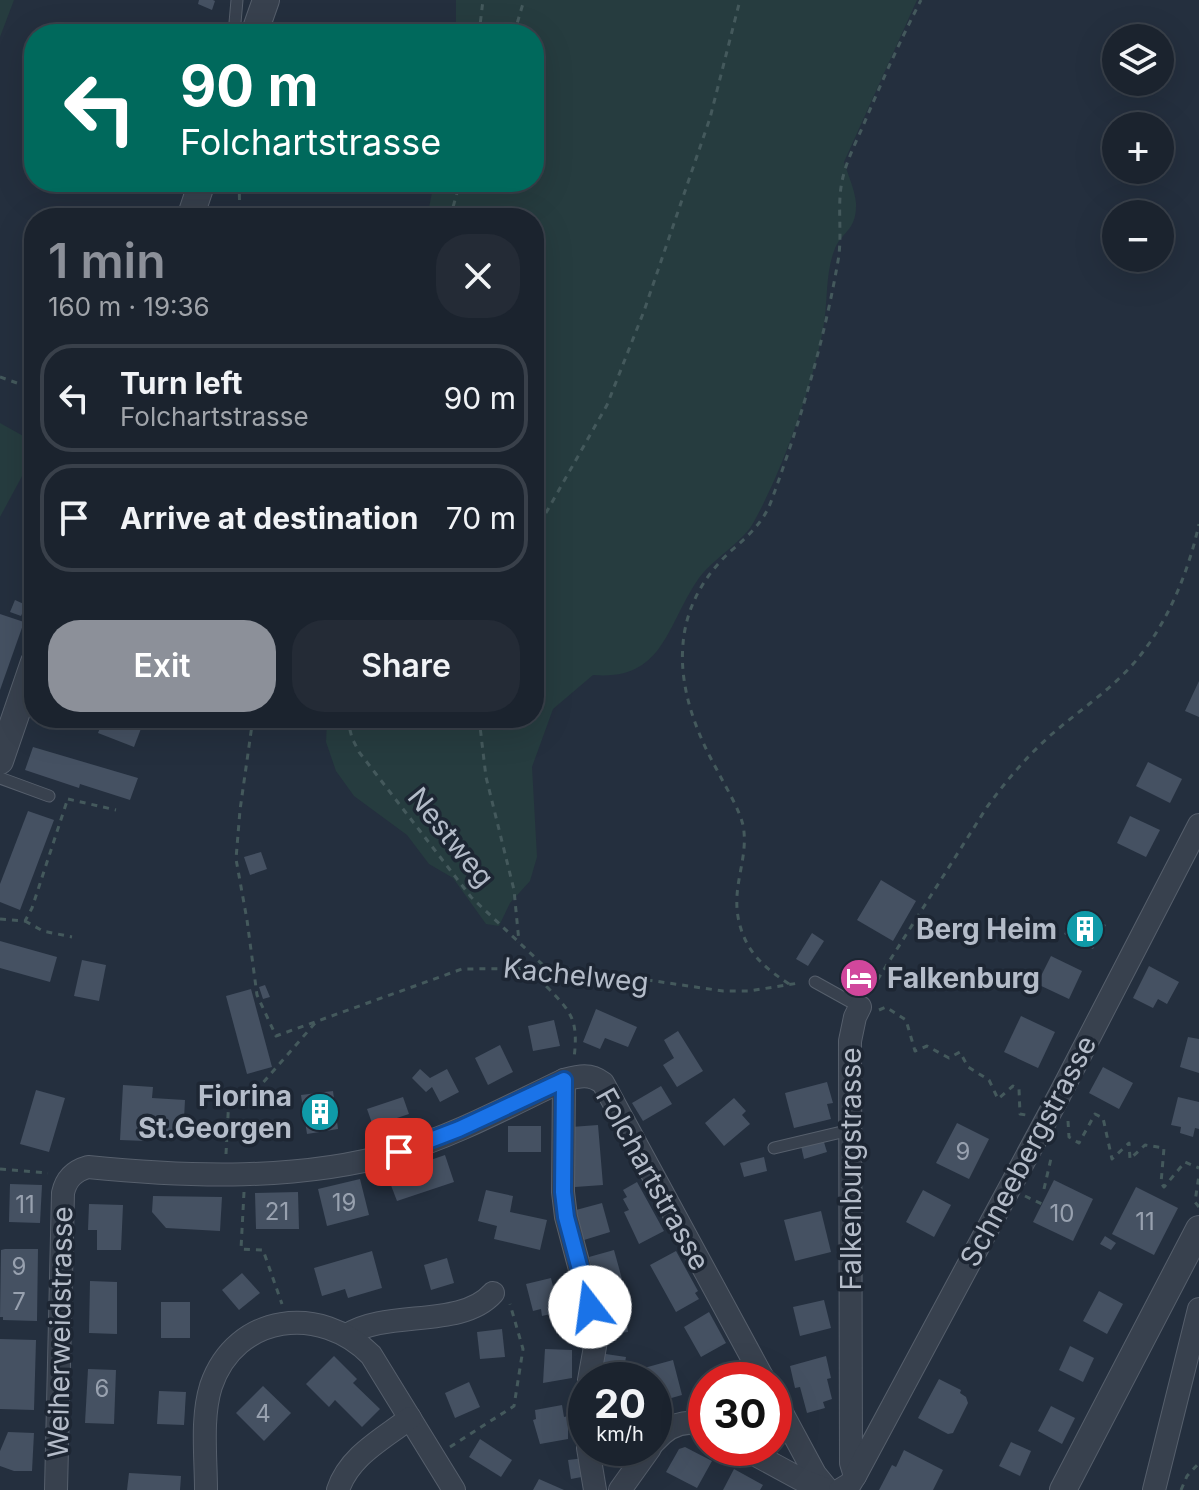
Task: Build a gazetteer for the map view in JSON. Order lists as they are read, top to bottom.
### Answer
{
  "streets": {
    "street": [
      "Schneebergstrasse",
      "Falkenburgstrasse",
      "Folchartstrasse",
      "Weiherweidstrasse"
    ],
    "path": ["Nestweg", "Kachelweg"]
  },
  "crossings": [
    ["Nestweg", "Kachelweg"],
    ["Schneebergstrasse", "Falkenburgstrasse"],
    ["Folchartstrasse", "Weiherweidstrasse"]
  ],
  "places": {
    "building": ["Berg Heim", "Fiorina St.Georgen"],
    "hotel": ["Falkenburg"]
  },
  "house_numbers": [
    "9",
    "19",
    "11",
    "21",
    "10",
    "11",
    "9",
    "7",
    "6",
    "4"
  ],
  "page": {
    "map_buttons": ["+", "−"],
    "turn": ["90 m", "Folchartstrasse"],
    "heading": ["1 min", "160 m · 19:36"],
    "list": [
      {
        "name": "Turn left",
        "note": "Folchartstrasse",
        "value": "90 m"
      },
      {
        "name": "Arrive at destination",
        "value": "70 m"
      }
    ],
    "buttons": ["Exit", "Share"],
    "speed": "20 km/h",
    "limit": "30"
  }
}
